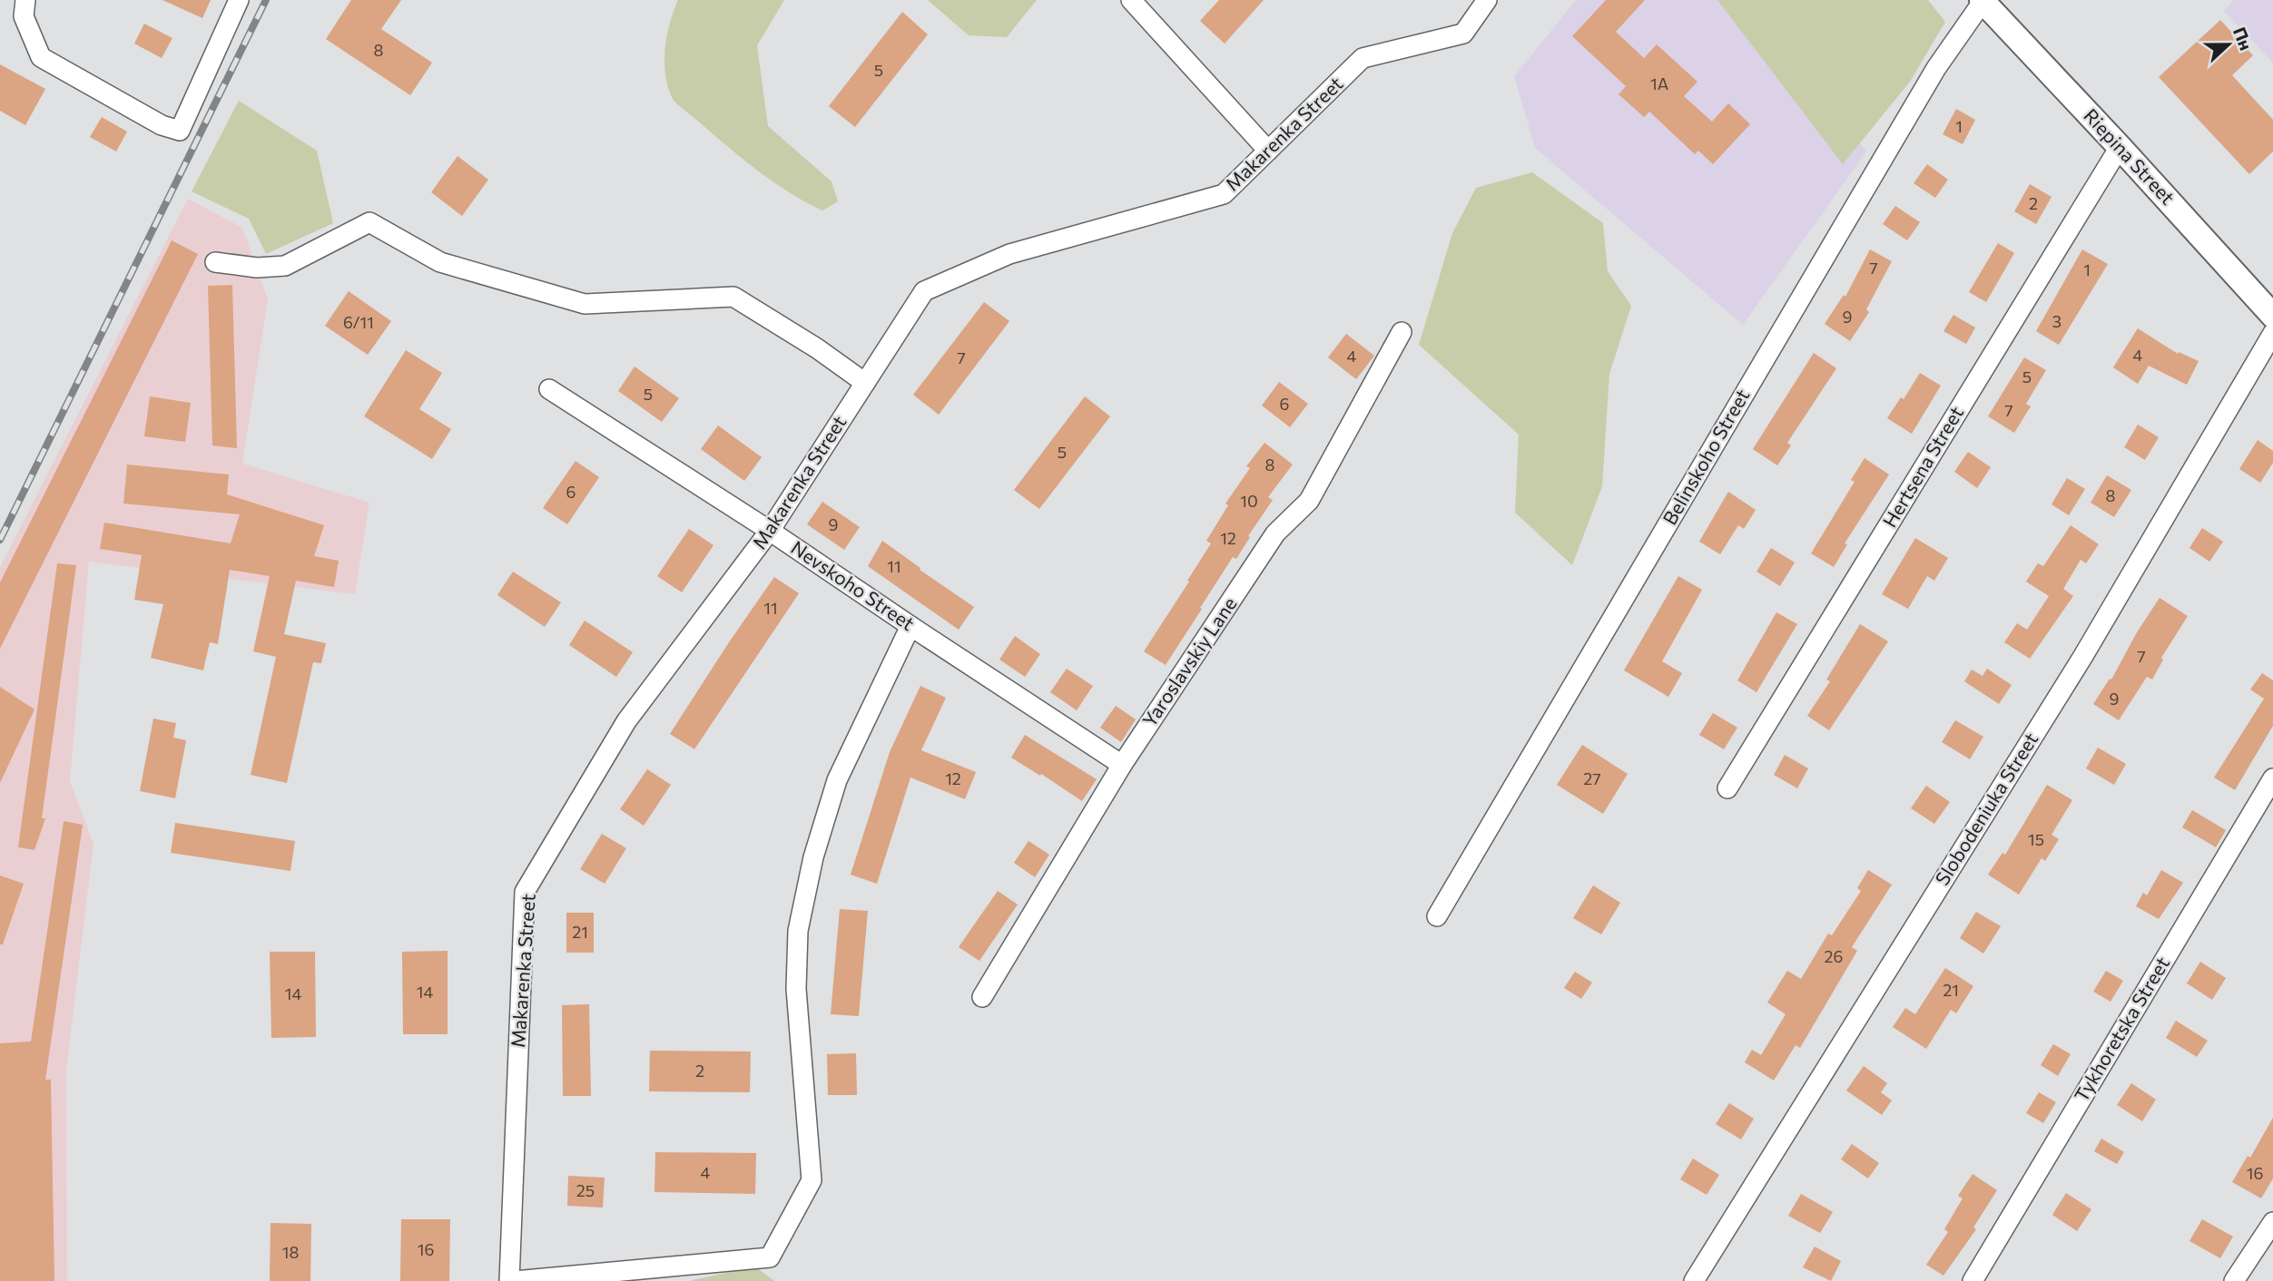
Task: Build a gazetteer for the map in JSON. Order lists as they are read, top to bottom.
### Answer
{
  "streets": {
    "street": [
      "Makarenka Street",
      "Riepina Street",
      "Belinskoho Street",
      "Hertsena Street",
      "Nevskoho Street",
      "Yaroslavskiy Lane",
      "Slobodeniuka Street",
      "Tykhoretska Street"
    ]
  },
  "crossings": [
    ["Makarenka Street", "Nevskoho Street"],
    ["Riepina Street", "Belinskoho Street"],
    ["Riepina Street", "Hertsena Street"],
    ["Nevskoho Street", "Yaroslavskiy Lane"]
  ],
  "house_numbers": [
    "8",
    "5",
    "1А",
    "1",
    "2",
    "7",
    "1",
    "9",
    "3",
    "6/11",
    "4",
    "4",
    "7",
    "5",
    "5",
    "6",
    "7",
    "5",
    "8",
    "6",
    "8",
    "10",
    "9",
    "12",
    "11",
    "11",
    "7",
    "9",
    "12",
    "27",
    "15",
    "21",
    "26",
    "21",
    "14",
    "14",
    "2",
    "4",
    "16",
    "25",
    "16",
    "18"
  ],
  "north": "right"
}
